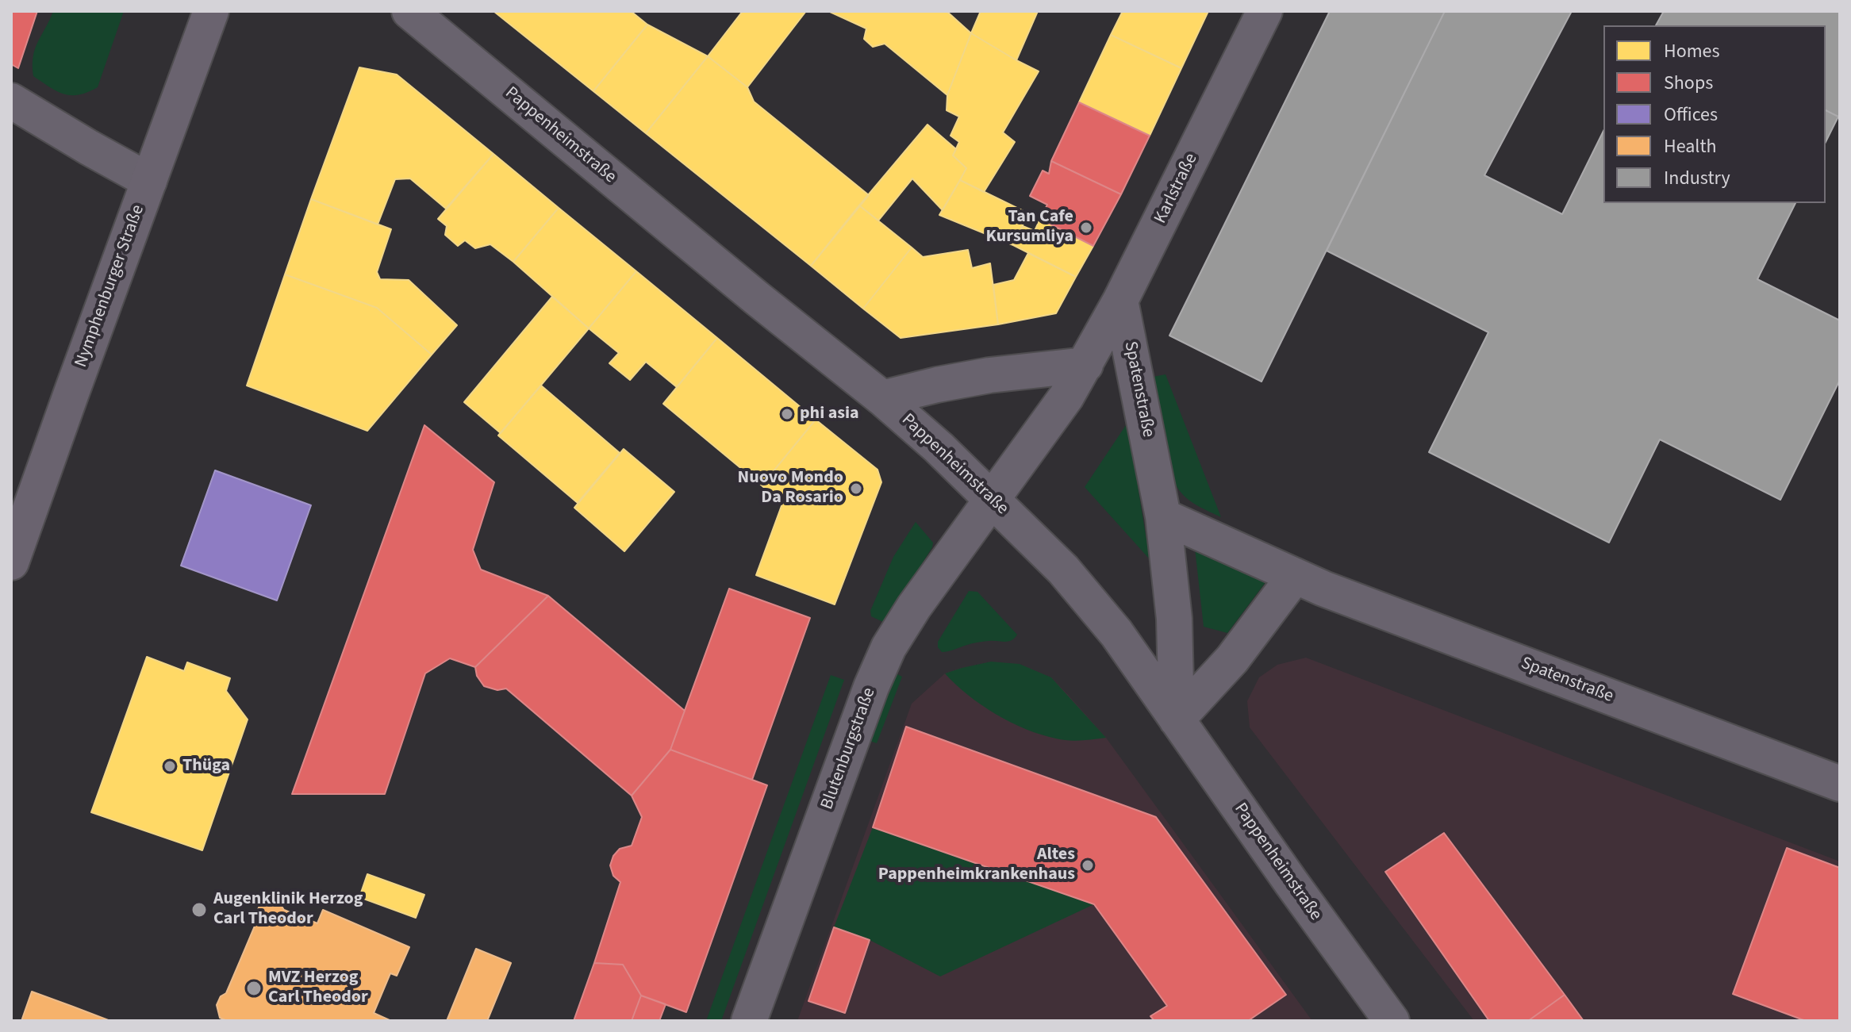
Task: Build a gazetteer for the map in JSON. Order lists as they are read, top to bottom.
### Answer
{
  "streets": {
    "main road": ["Nymphenburger Straße"],
    "street": [
      "Pappenheimstraße",
      "Karlstraße",
      "Spatenstraße",
      "Blutenburgstraße"
    ]
  },
  "crossings": [
    ["Pappenheimstraße", "Karlstraße"],
    ["Pappenheimstraße", "Spatenstraße"],
    ["Pappenheimstraße", "Blutenburgstraße"],
    ["Karlstraße", "Spatenstraße"],
    ["Karlstraße", "Blutenburgstraße"]
  ],
  "places": [
    "Tan Cafe Kursumliya",
    "phi asia",
    "Nuovo Mondo Da Rosario",
    "Thüga",
    "Altes Pappenheimkrankenhaus",
    "Augenklinik Herzog Carl Theodor",
    "MVZ Herzog Carl Theodor"
  ],
  "legend": [
    "Homes",
    "Shops",
    "Offices",
    "Health",
    "Industry"
  ]
}
